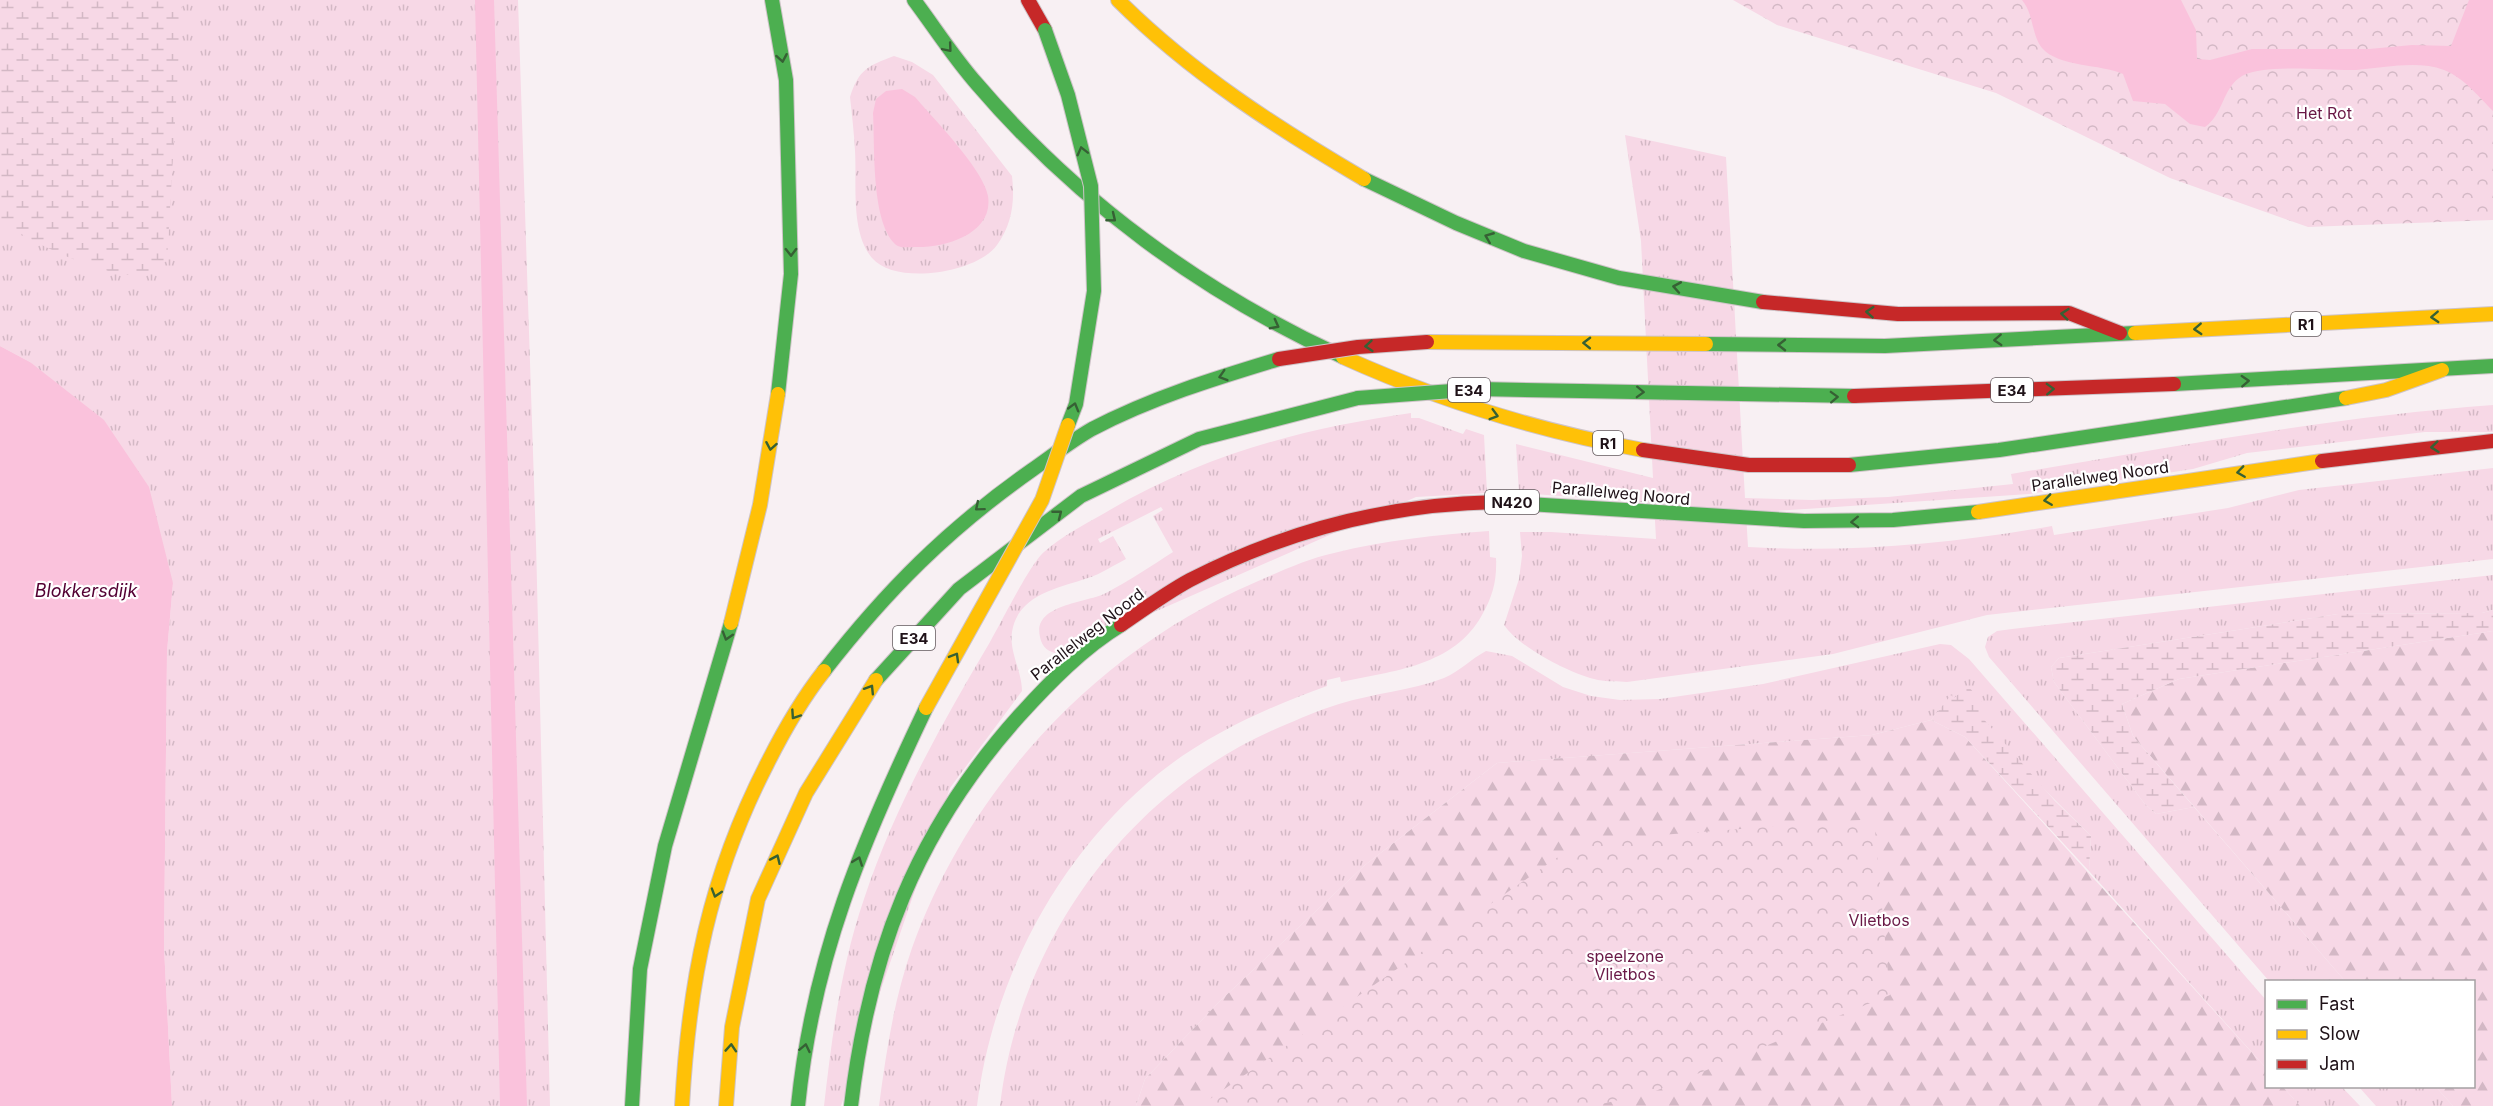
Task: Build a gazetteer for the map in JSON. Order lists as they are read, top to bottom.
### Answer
{
  "streets": {
    "highway": [
      "R1",
      "E34",
      "Parallelweg Noord",
      "N420"
    ]
  },
  "crossings": [
    ["R1", "E34"]
  ],
  "one_way": ["Parallelweg Noord"],
  "water": ["Blokkersdijk"],
  "parks": ["Het Rot", "Vlietbos", "speelzone Vlietbos"],
  "legend": ["Fast", "Slow", "Jam"]
}
